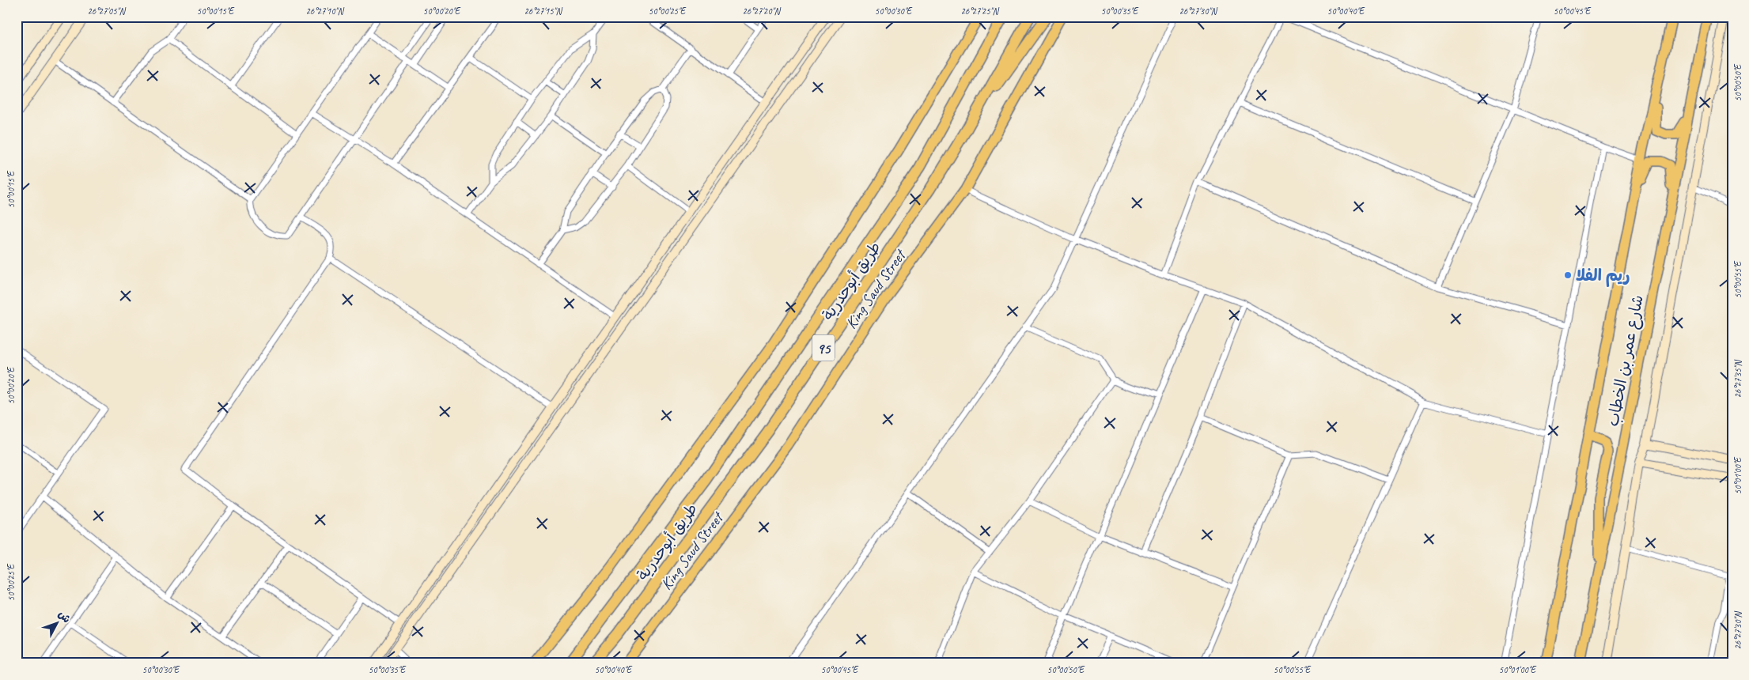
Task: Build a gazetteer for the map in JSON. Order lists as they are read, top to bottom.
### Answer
{
  "streets": {
    "highway": ["طريق أبوحدرية", "95"],
    "main road": ["King Saud Street", "شارع عمر بن الخطاب"]
  },
  "places": ["ريم الفلا"],
  "north": "top right",
  "coordinates": [
    "26°27'05\"N",
    "50°00'15\"E",
    "26°27'10\"N",
    "50°00'20\"E",
    "26°27'15\"N",
    "50°00'25\"E",
    "26°27'20\"N",
    "50°00'30\"E",
    "26°27'25\"N",
    "50°00'35\"E",
    "26°27'30\"N",
    "50°00'40\"E",
    "50°00'45\"E",
    "50°00'50\"E",
    "50°00'55\"E",
    "26°27'35\"N",
    "50°01'00\"E"
  ]
}
